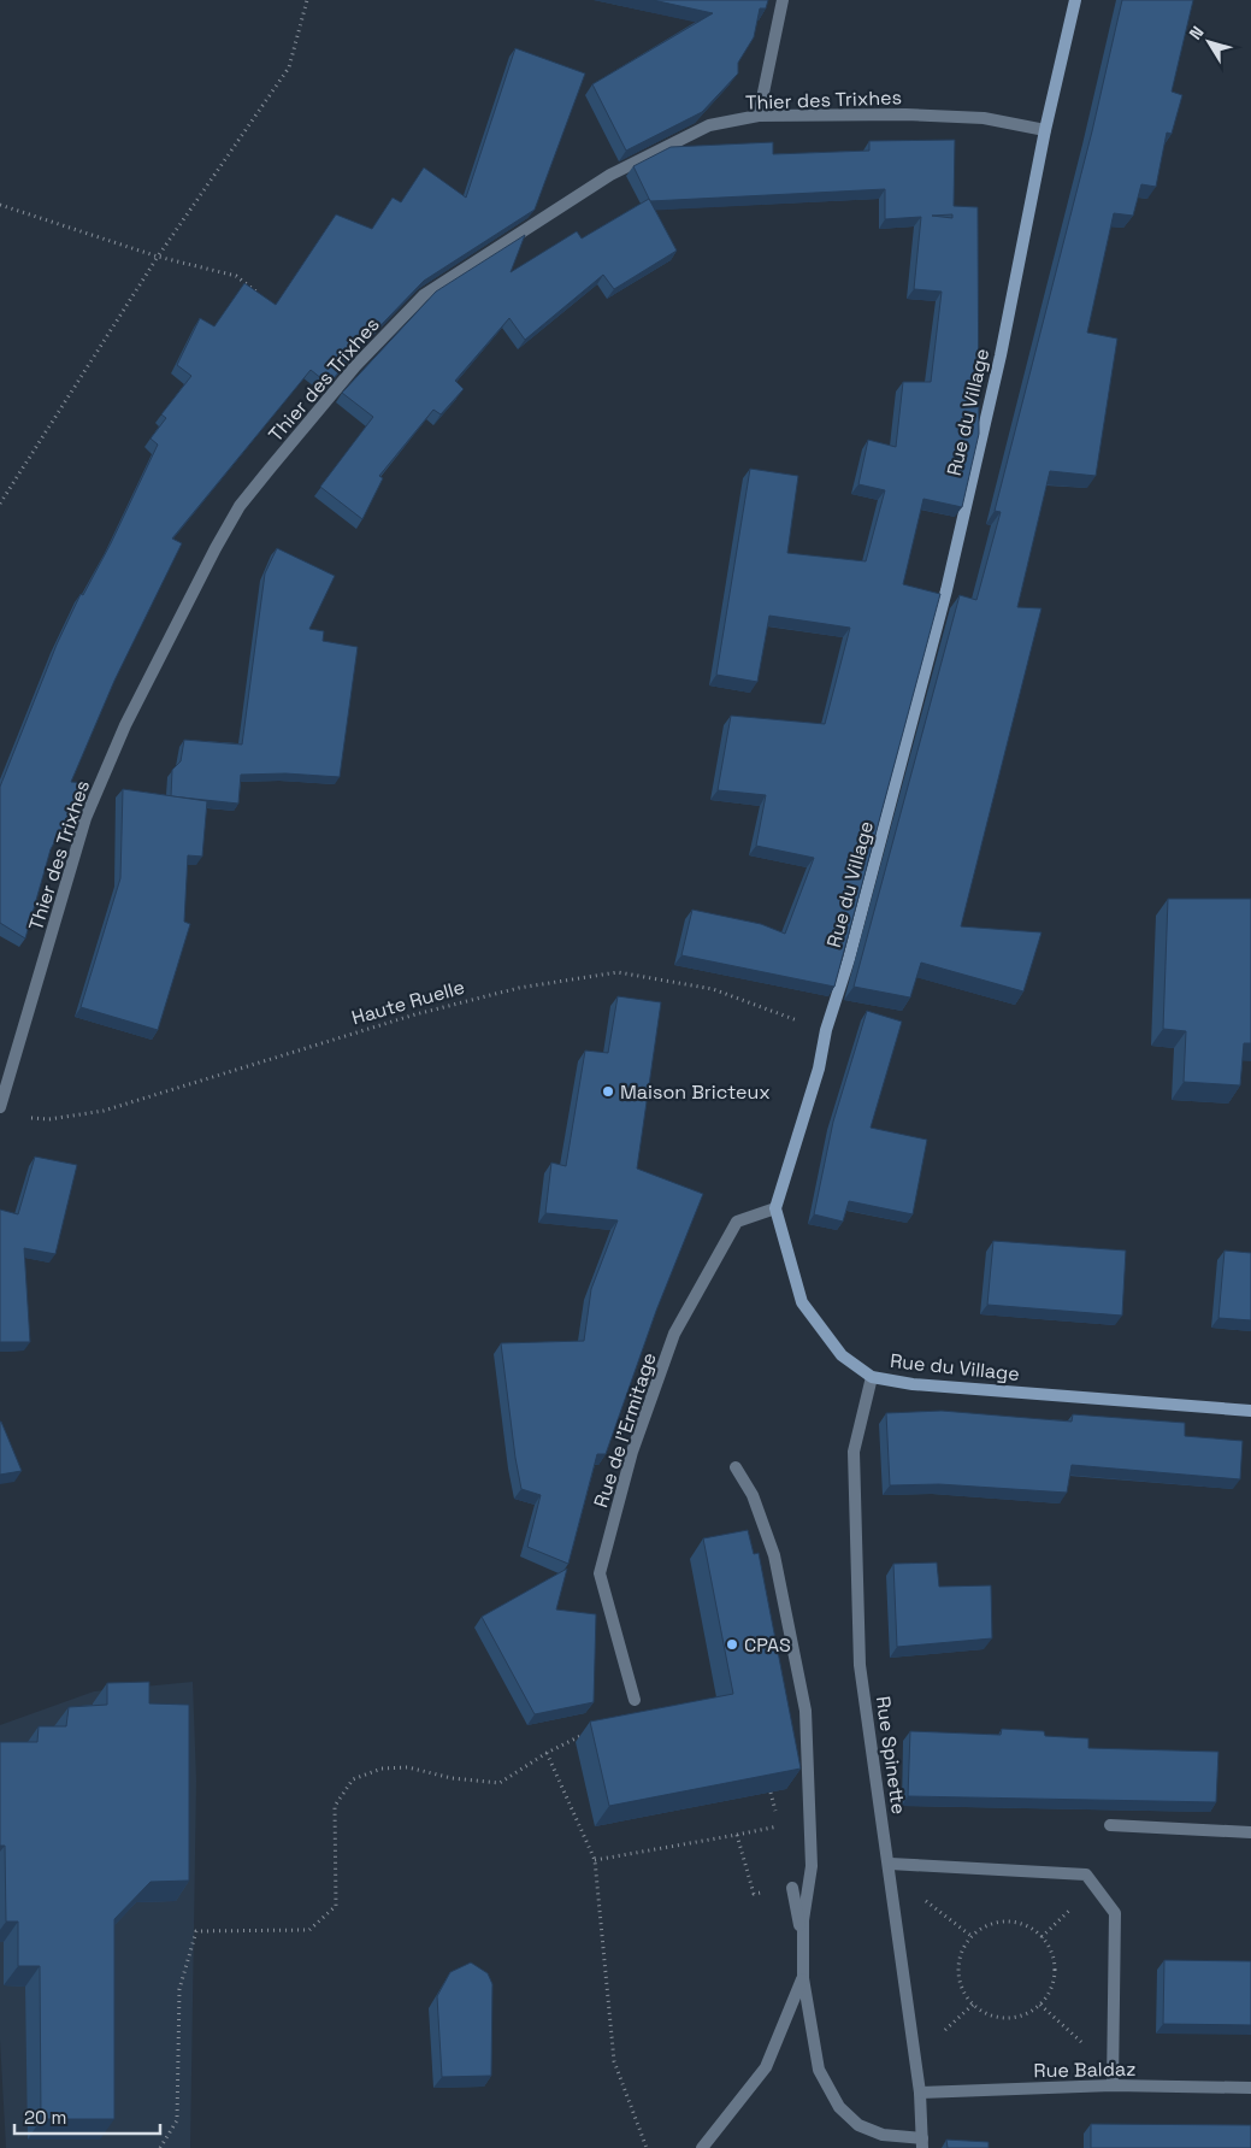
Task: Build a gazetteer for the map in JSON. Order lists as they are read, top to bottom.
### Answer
{
  "streets": {
    "street": [
      "Thier des Trixhes",
      "Rue du Village",
      "Rue de l'Ermitage",
      "Rue Spinette",
      "Rue Baldaz"
    ],
    "path": ["Haute Ruelle"]
  },
  "crossings": [
    ["Thier des Trixhes", "Rue du Village"],
    ["Rue du Village", "Haute Ruelle"],
    ["Rue du Village", "Rue de l'Ermitage"],
    ["Rue du Village", "Rue Spinette"],
    ["Rue Spinette", "Rue Baldaz"]
  ],
  "places": ["Maison Bricteux", "CPAS"],
  "scale_bar": "20 m",
  "north": "top left"
}
